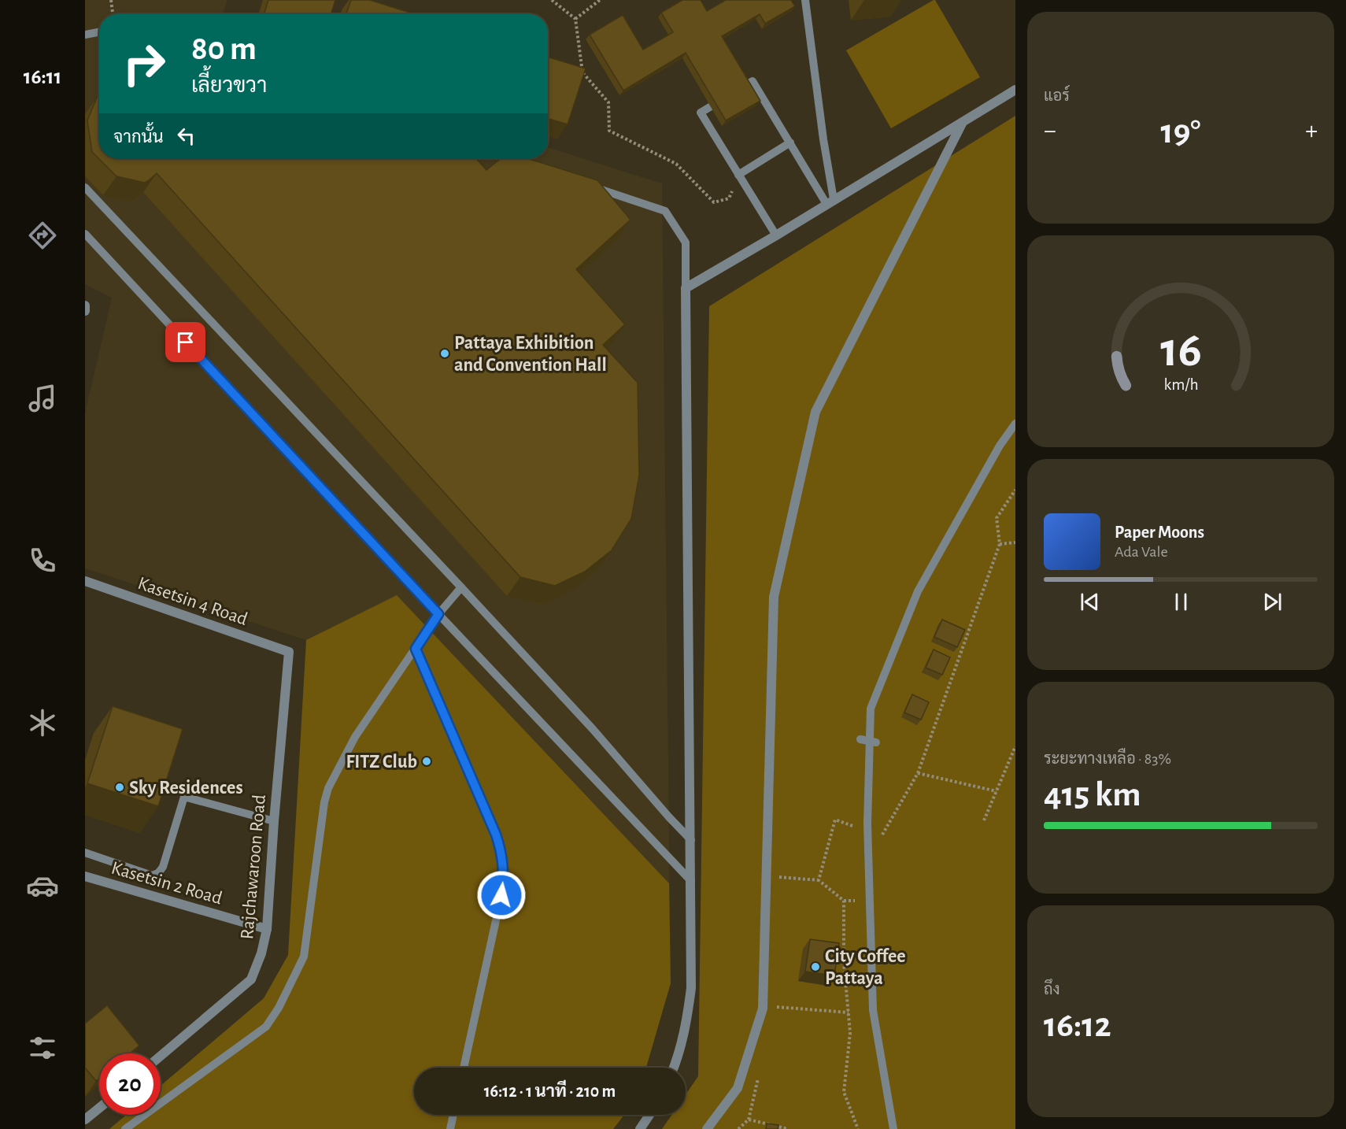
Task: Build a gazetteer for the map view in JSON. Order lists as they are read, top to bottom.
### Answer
{
  "streets": {
    "street": ["Kasetsin 4 Road", "Rajchawaroon Road", "Kasetsin 2 Road"]
  },
  "crossings": [
    ["Kasetsin 4 Road", "Rajchawaroon Road"],
    ["Rajchawaroon Road", "Kasetsin 2 Road"]
  ],
  "places": [
    "Pattaya Exhibition and Convention Hall",
    "FITZ Club",
    "Sky Residences",
    "City Coffee Pattaya"
  ],
  "page": {
    "tabs": "16:11",
    "tile": [
      "แอร์",
      ["ระยะทางเหลือ · 83%", "415 km"],
      ["ถึง", "16:12"]
    ],
    "turn": ["80 m", "เลี้ยวขวา"],
    "heat": ["−", "19°", "+"],
    "then": "จากนั้น",
    "song": ["Paper Moons", "Ada Vale"],
    "limit": "20",
    "trip": "16:12 · 1 นาที · 210 m",
    "gauge": ["16", "km/h"]
  }
}
